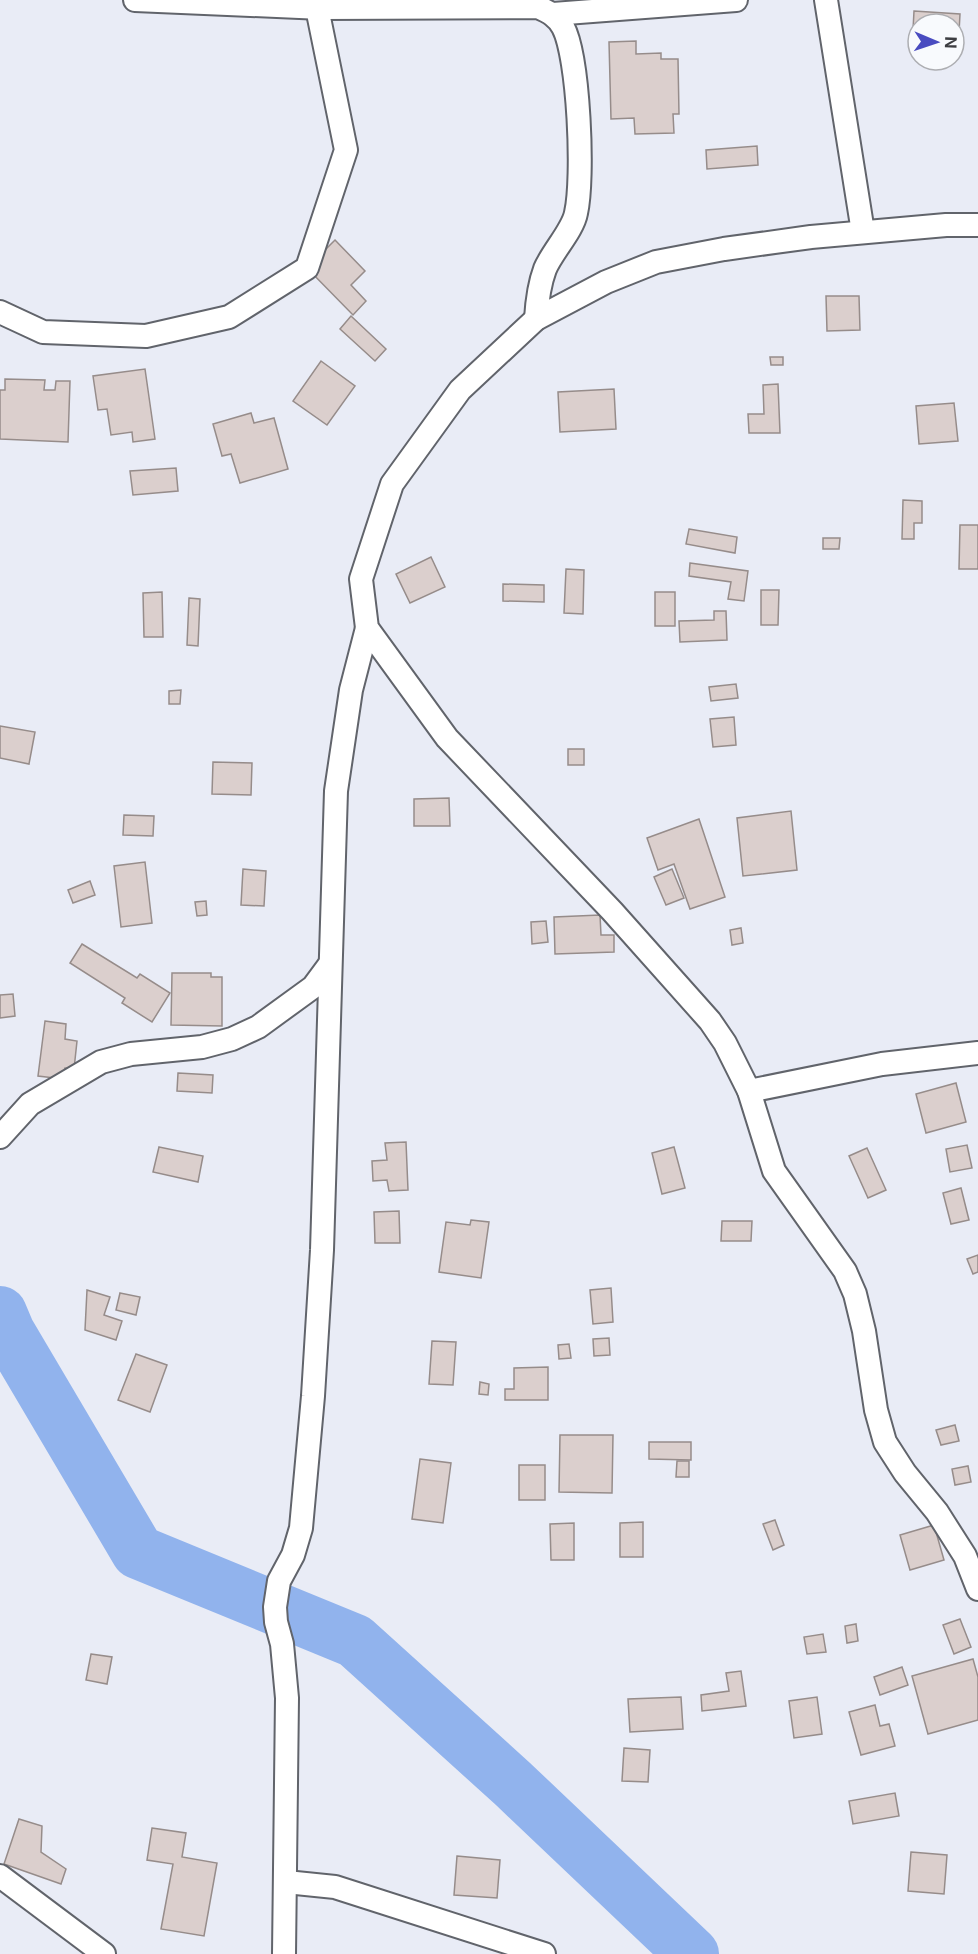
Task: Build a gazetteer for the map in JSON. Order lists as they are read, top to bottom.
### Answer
{
  "north": "right"
}
